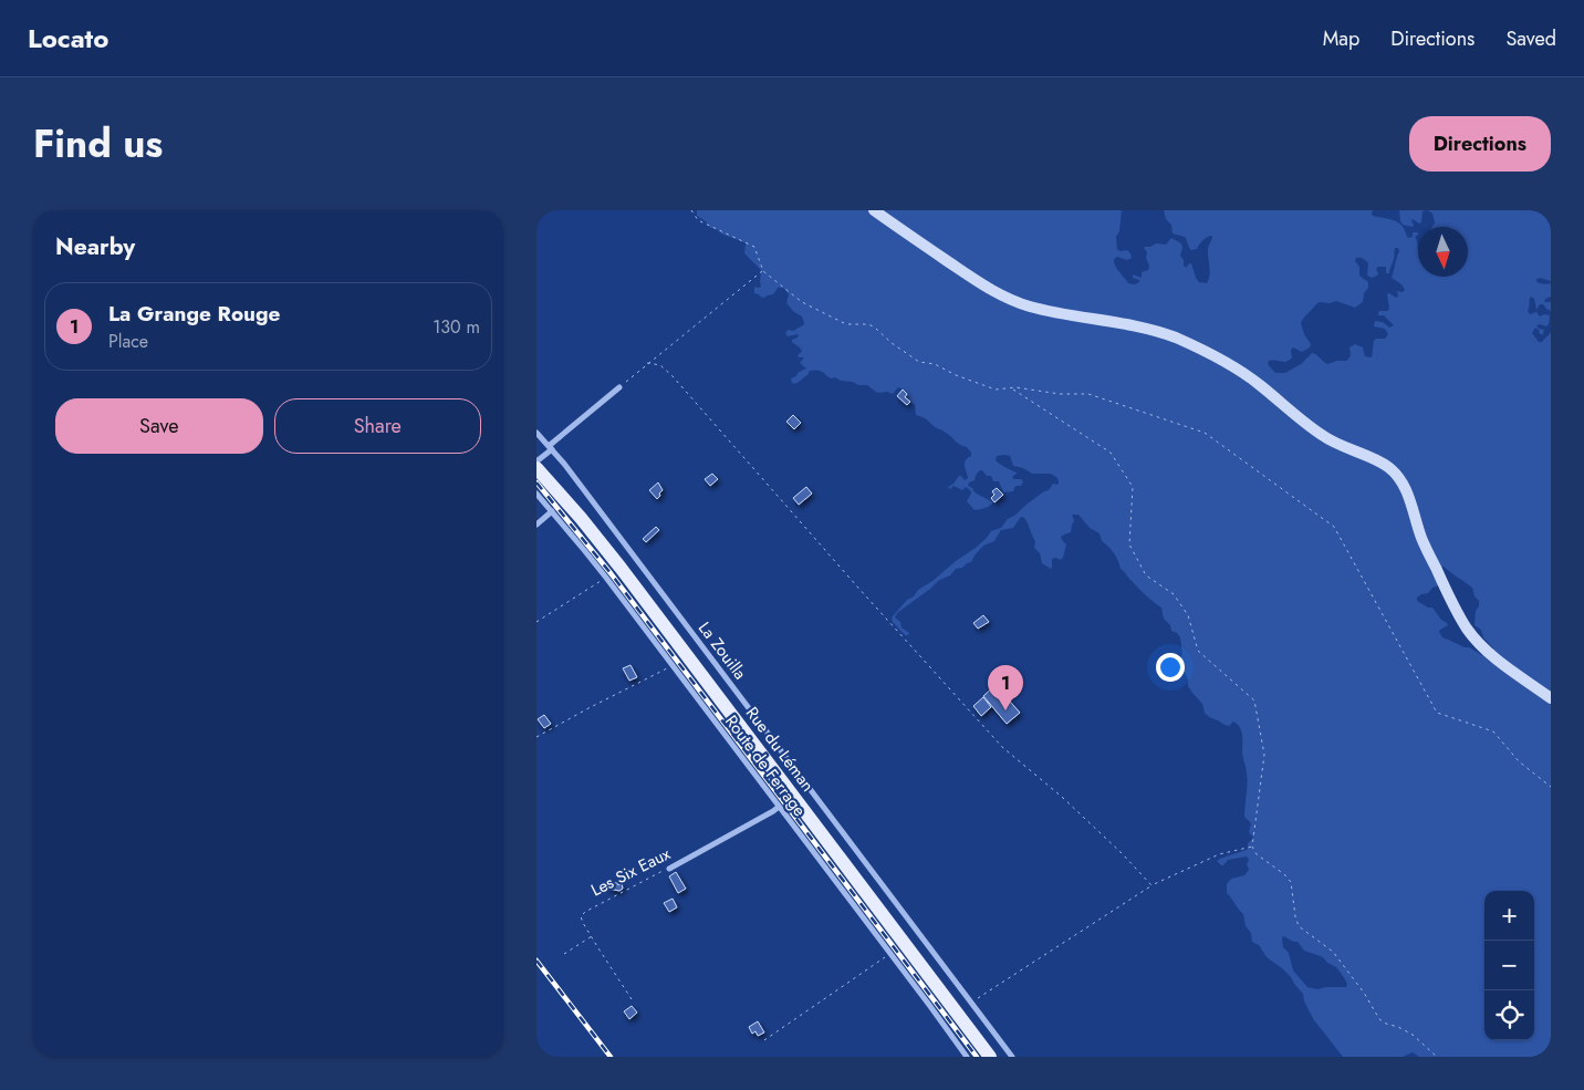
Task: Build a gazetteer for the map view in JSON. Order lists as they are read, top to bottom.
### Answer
{
  "streets": {
    "main road": ["Rue du Léman"],
    "street": ["La Zouilla", "Route de Ferrage", "Les Six Eaux"]
  },
  "crossings": [
    ["Route de Ferrage", "Les Six Eaux"]
  ],
  "north": "bottom",
  "page": {
    "header": "Locato",
    "nav": ["Map", "Directions", "Saved"],
    "title": "Find us",
    "buttons": [
      "Directions",
      ["Save", "Share"]
    ],
    "heading": "Nearby",
    "list": [
      {
        "mark": "1",
        "name": "La Grange Rouge",
        "note": "Place",
        "value": "130 m"
      }
    ],
    "pins": "1",
    "map_buttons": ["+", "−"]
  }
}
